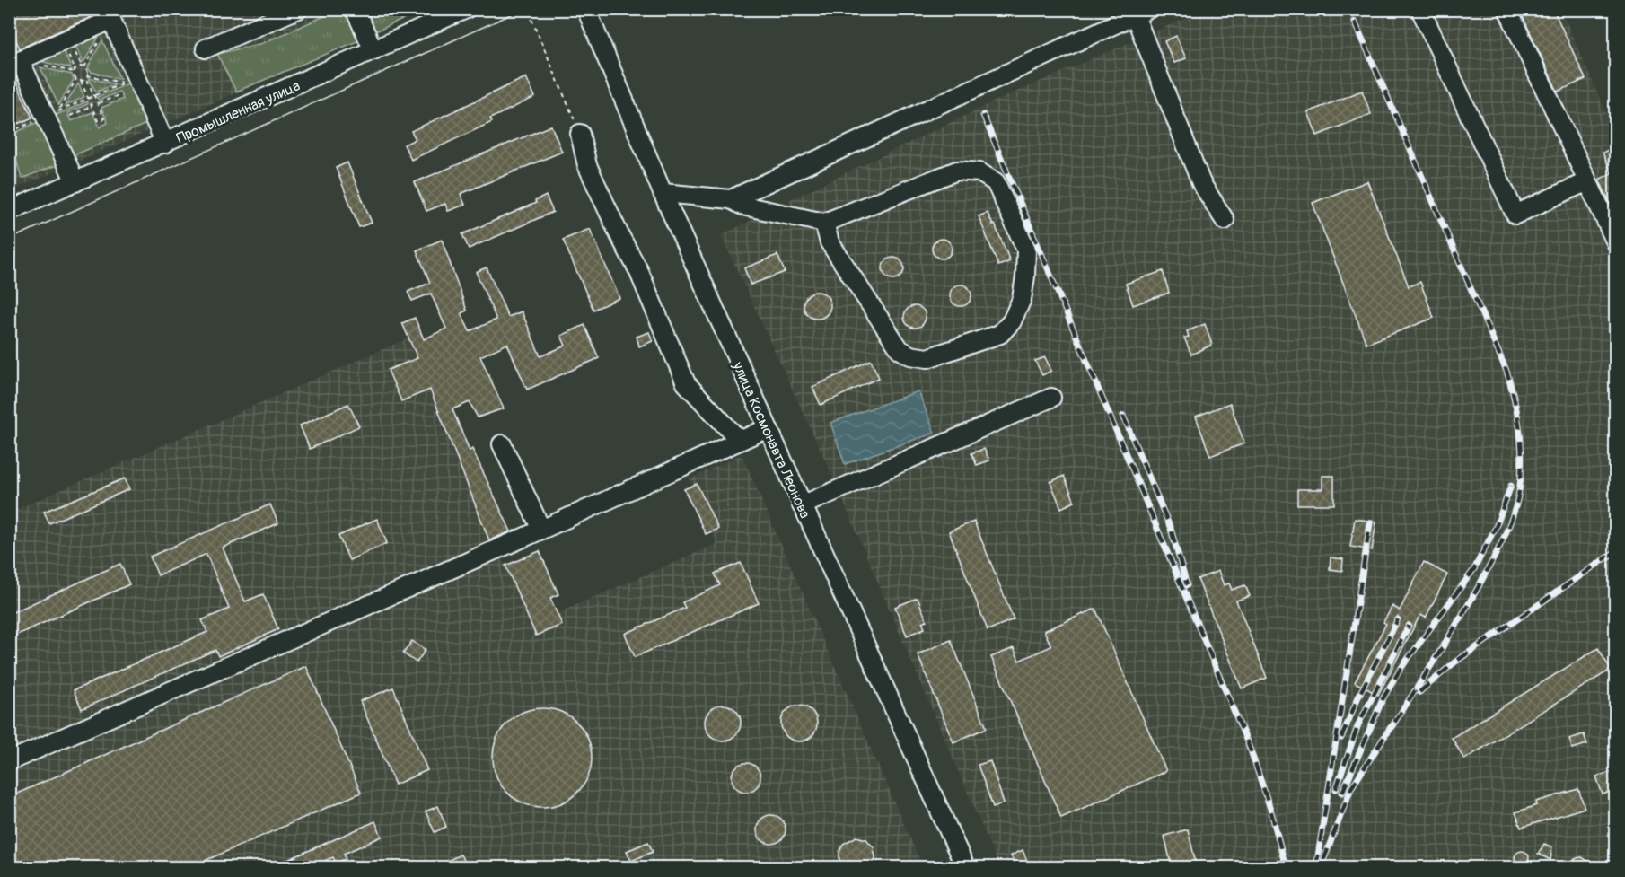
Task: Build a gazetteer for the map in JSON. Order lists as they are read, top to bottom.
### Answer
{
  "streets": {
    "street": ["Промышленная улица", "улица Космонавта Леонова"]
  }
}
